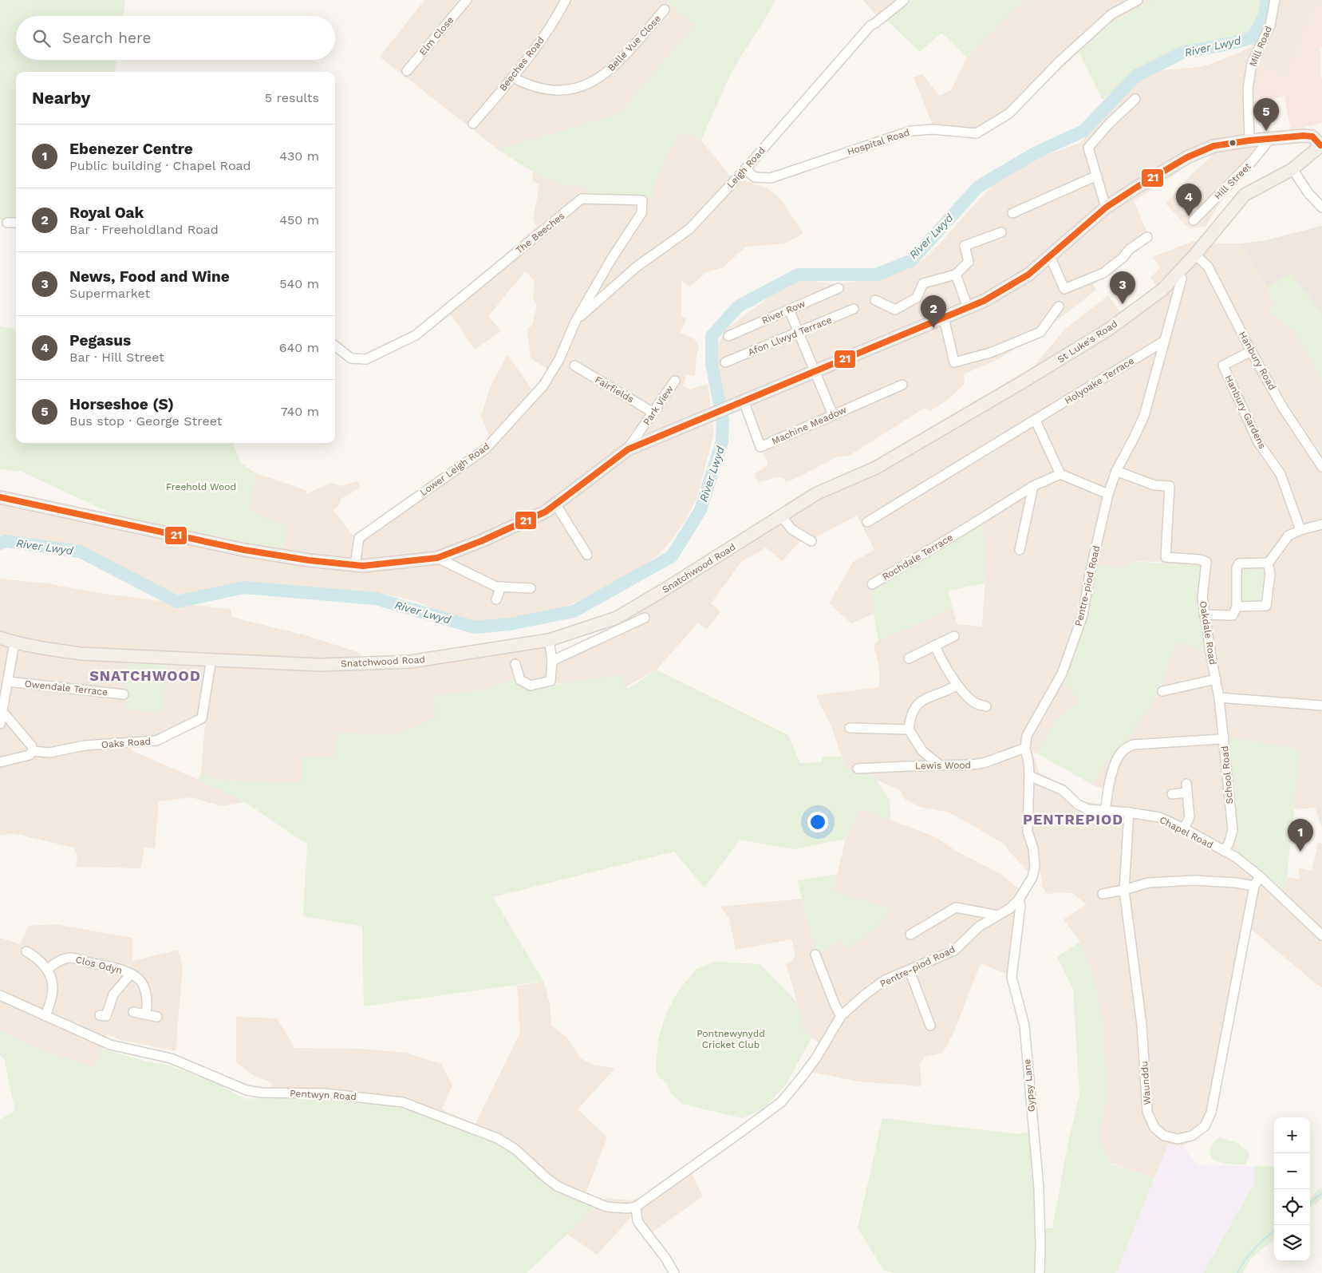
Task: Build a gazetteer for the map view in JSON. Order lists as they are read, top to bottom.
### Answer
{
  "streets": {
    "main road": ["St Luke's Road", "Snatchwood Road"],
    "street": [
      "Elm Close",
      "Belle Vue Close",
      "Mill Road",
      "Beeches Road",
      "Hospital Road",
      "Leigh Road",
      "Hill Street",
      "The Beeches",
      "River Row",
      "Afon Llwyd Terrace",
      "Hanbury Road",
      "Holyoake Terrace",
      "Fairfields",
      "Park View",
      "Hanbury Gardens",
      "Machine Meadow",
      "Lower Leigh Road",
      "Rochdale Terrace",
      "Pentre-piod Road",
      "Oakdale Road",
      "Owendale Terrace",
      "Oaks Road",
      "Lewis Wood",
      "School Road",
      "Chapel Road",
      "Clos Odyn",
      "Waunddu",
      "Gypsy Lane",
      "Pentwyn Road"
    ]
  },
  "crossings": [
    ["Belle Vue Close", "Beeches Road"],
    ["Hospital Road", "Leigh Road"],
    ["Leigh Road", "The Beeches"],
    ["Leigh Road", "Lower Leigh Road"],
    ["The Beeches", "Lower Leigh Road"],
    ["St Luke's Road", "Hanbury Road"],
    ["St Luke's Road", "Snatchwood Road"],
    ["St Luke's Road", "Pentre-piod Road"],
    ["Hanbury Road", "Hanbury Gardens"],
    ["Holyoake Terrace", "Pentre-piod Road"],
    ["Fairfields", "Park View"],
    ["Snatchwood Road", "Oaks Road"],
    ["Pentre-piod Road", "Oakdale Road"],
    ["Pentre-piod Road", "Lewis Wood"],
    ["Pentre-piod Road", "Chapel Road"],
    ["Pentre-piod Road", "Gypsy Lane"],
    ["Pentre-piod Road", "Pentwyn Road"],
    ["Oakdale Road", "School Road"],
    ["School Road", "Chapel Road"],
    ["Chapel Road", "Waunddu"]
  ],
  "districts": ["SNATCHWOOD", "PENTREPIOD"],
  "water": ["River Lwyd"],
  "parks": ["Freehold Wood", "Pontnewynydd Cricket Club"],
  "lines": ["transit line 21"],
  "page": {
    "search": "Search here",
    "heading": ["Nearby", "5 results"],
    "pins": [
      "5",
      "4",
      "3",
      "2",
      "1"
    ],
    "list": [
      {
        "mark": "1",
        "name": "Ebenezer Centre",
        "note": "Public building · Chapel Road",
        "value": "430 m"
      },
      {
        "mark": "2",
        "name": "Royal Oak",
        "note": "Bar · Freeholdland Road",
        "value": "450 m"
      },
      {
        "mark": "3",
        "name": "News, Food and Wine",
        "note": "Supermarket",
        "value": "540 m"
      },
      {
        "mark": "4",
        "name": "Pegasus",
        "note": "Bar · Hill Street",
        "value": "640 m"
      },
      {
        "mark": "5",
        "name": "Horseshoe (S)",
        "note": "Bus stop · George Street",
        "value": "740 m"
      }
    ],
    "map_buttons": ["+", "−"]
  }
}
